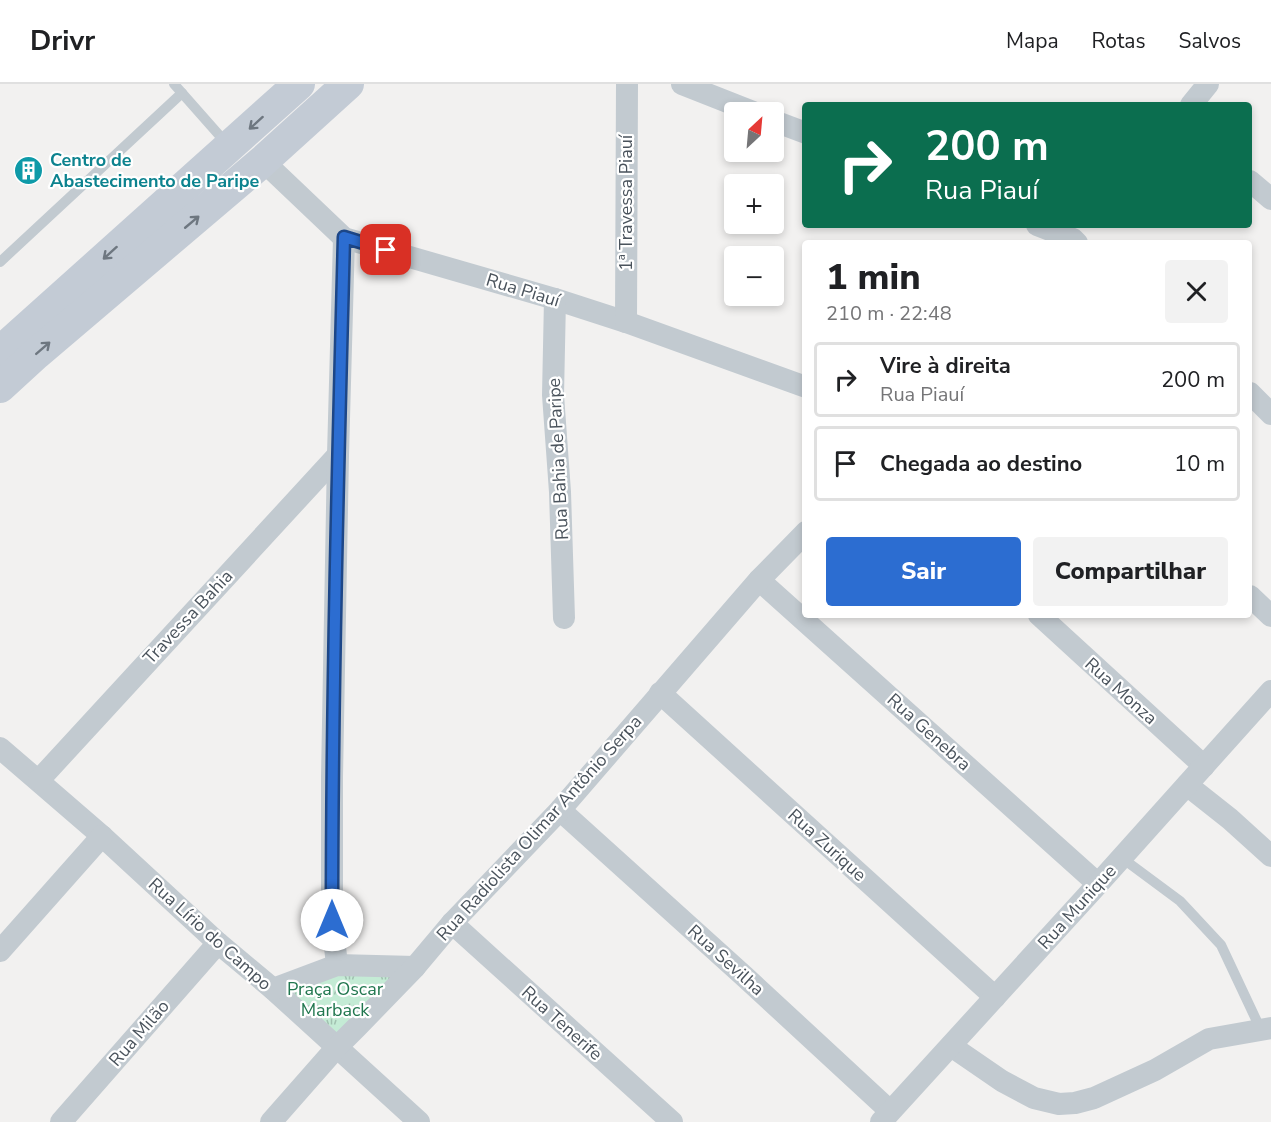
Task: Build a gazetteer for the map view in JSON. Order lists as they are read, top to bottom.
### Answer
{
  "streets": {
    "street": [
      "1ª Travessa Piauí",
      "Rua Piauí",
      "Rua Bahia de Paripe",
      "Travessa Bahia",
      "Rua Monza",
      "Rua Genebra",
      "Rua Radiolista Olimar Antônio Serpa",
      "Rua Zurique",
      "Rua Munique",
      "Rua Lírio do Campo",
      "Rua Sevilha",
      "Rua Tenerife",
      "Rua Milão"
    ]
  },
  "crossings": [
    ["1ª Travessa Piauí", "Rua Piauí"],
    ["Rua Piauí", "Rua Bahia de Paripe"],
    ["Travessa Bahia", "Rua Lírio do Campo"],
    ["Rua Monza", "Rua Munique"],
    ["Rua Genebra", "Rua Radiolista Olimar Antônio Serpa"],
    ["Rua Genebra", "Rua Munique"],
    ["Rua Radiolista Olimar Antônio Serpa", "Rua Zurique"],
    ["Rua Radiolista Olimar Antônio Serpa", "Rua Lírio do Campo"],
    ["Rua Radiolista Olimar Antônio Serpa", "Rua Sevilha"],
    ["Rua Radiolista Olimar Antônio Serpa", "Rua Tenerife"],
    ["Rua Zurique", "Rua Munique"],
    ["Rua Munique", "Rua Sevilha"],
    ["Rua Lírio do Campo", "Rua Milão"]
  ],
  "parks": ["Praça Oscar Marback"],
  "places": {
    "building": ["Centro de Abastecimento de Paripe"]
  },
  "north": "top right",
  "page": {
    "header": "Drivr",
    "nav": ["Mapa", "Rotas", "Salvos"],
    "map_buttons": ["+", "−"],
    "turn": ["200 m", "Rua Piauí"],
    "heading": ["1 min", "210 m · 22:48"],
    "list": [
      {
        "name": "Vire à direita",
        "note": "Rua Piauí",
        "value": "200 m"
      },
      {
        "name": "Chegada ao destino",
        "value": "10 m"
      }
    ],
    "buttons": ["Sair", "Compartilhar"]
  }
}
